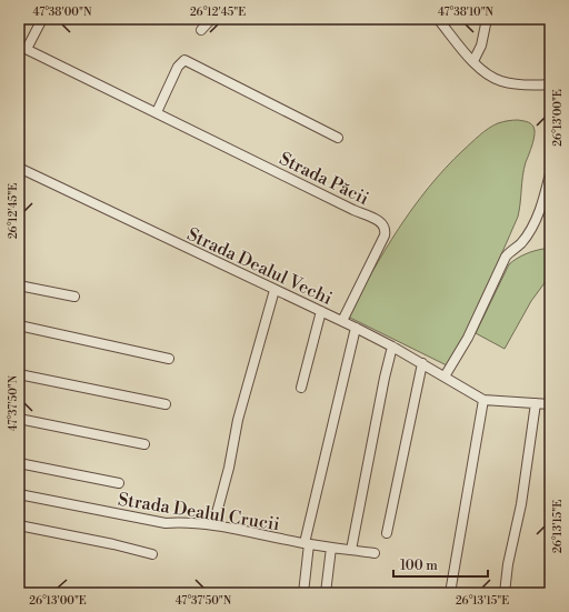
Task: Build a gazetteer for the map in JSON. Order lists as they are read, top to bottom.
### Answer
{
  "streets": {
    "street": ["Strada Păcii", "Strada Dealul Vechi", "Strada Dealul Crucii"]
  },
  "crossings": [
    ["Strada Păcii", "Strada Dealul Vechi"]
  ],
  "scale_bar": "100 m",
  "coordinates": [
    "47°38'00\"N",
    "26°12'45\"E",
    "47°38'10\"N",
    "26°13'00\"E",
    "47°37'50\"N",
    "26°13'15\"E"
  ]
}
